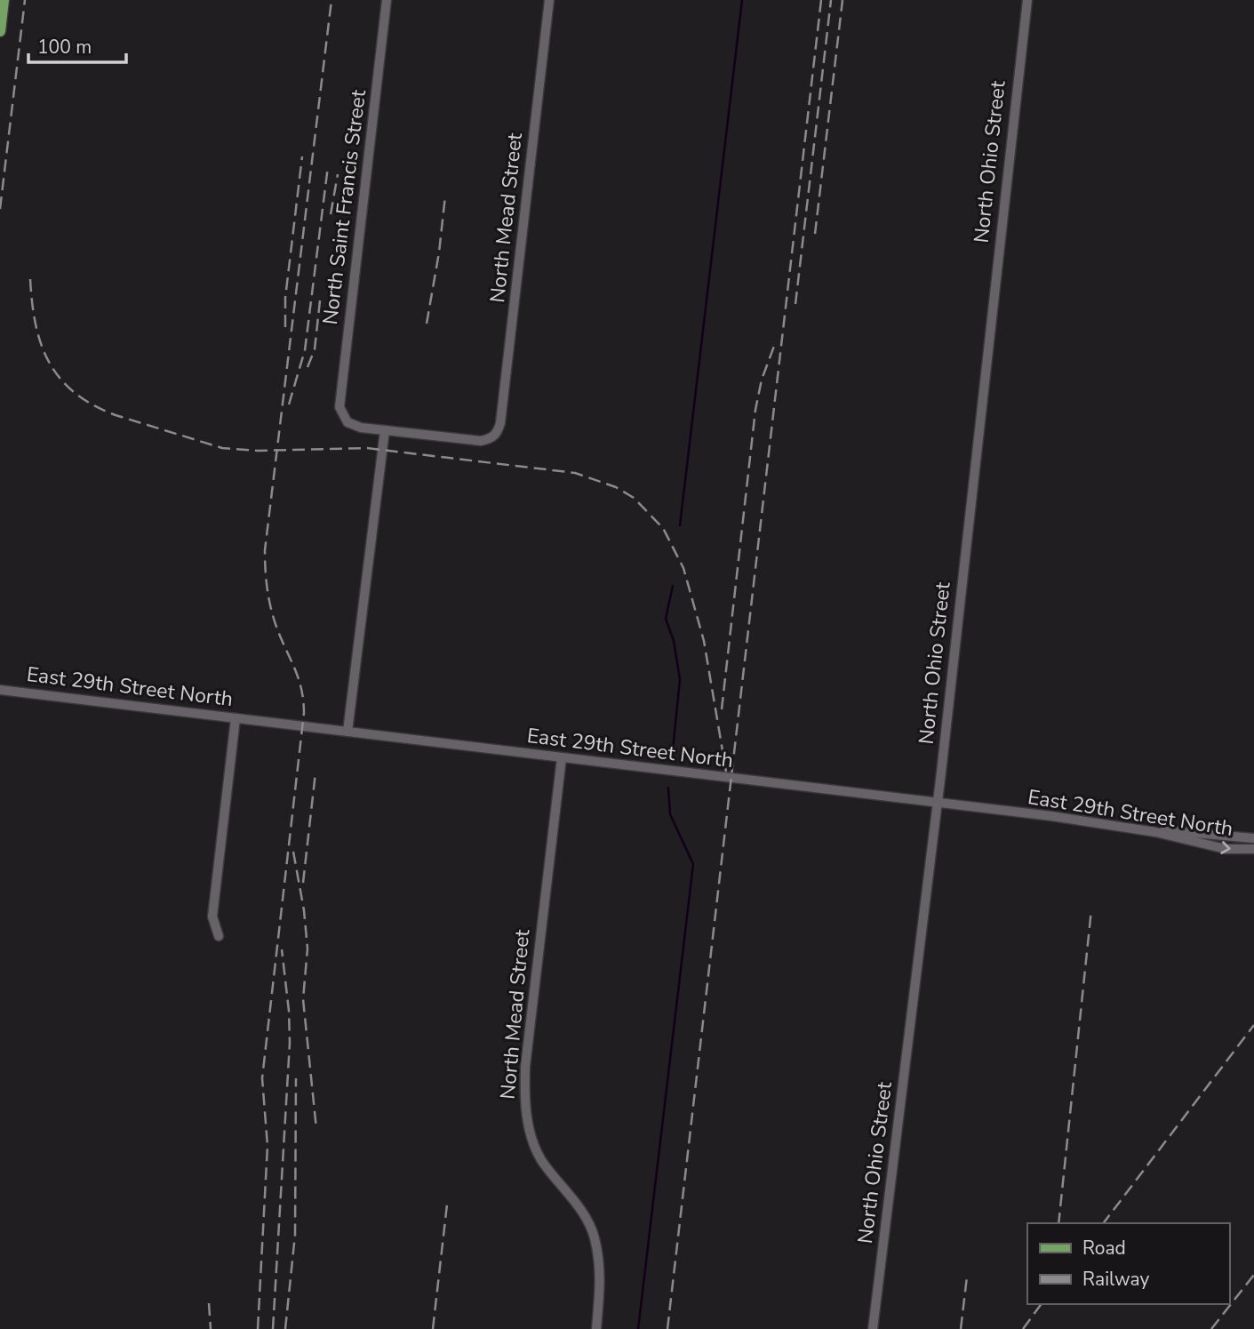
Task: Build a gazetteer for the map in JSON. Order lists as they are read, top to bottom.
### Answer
{
  "streets": {
    "street": [
      "North Ohio Street",
      "North Saint Francis Street",
      "North Mead Street",
      "East 29th Street North"
    ]
  },
  "crossings": [
    ["North Ohio Street", "East 29th Street North"],
    ["North Saint Francis Street", "North Mead Street"],
    ["North Mead Street", "East 29th Street North"]
  ],
  "legend": ["Road", "Railway"],
  "scale_bar": "100 m"
}
